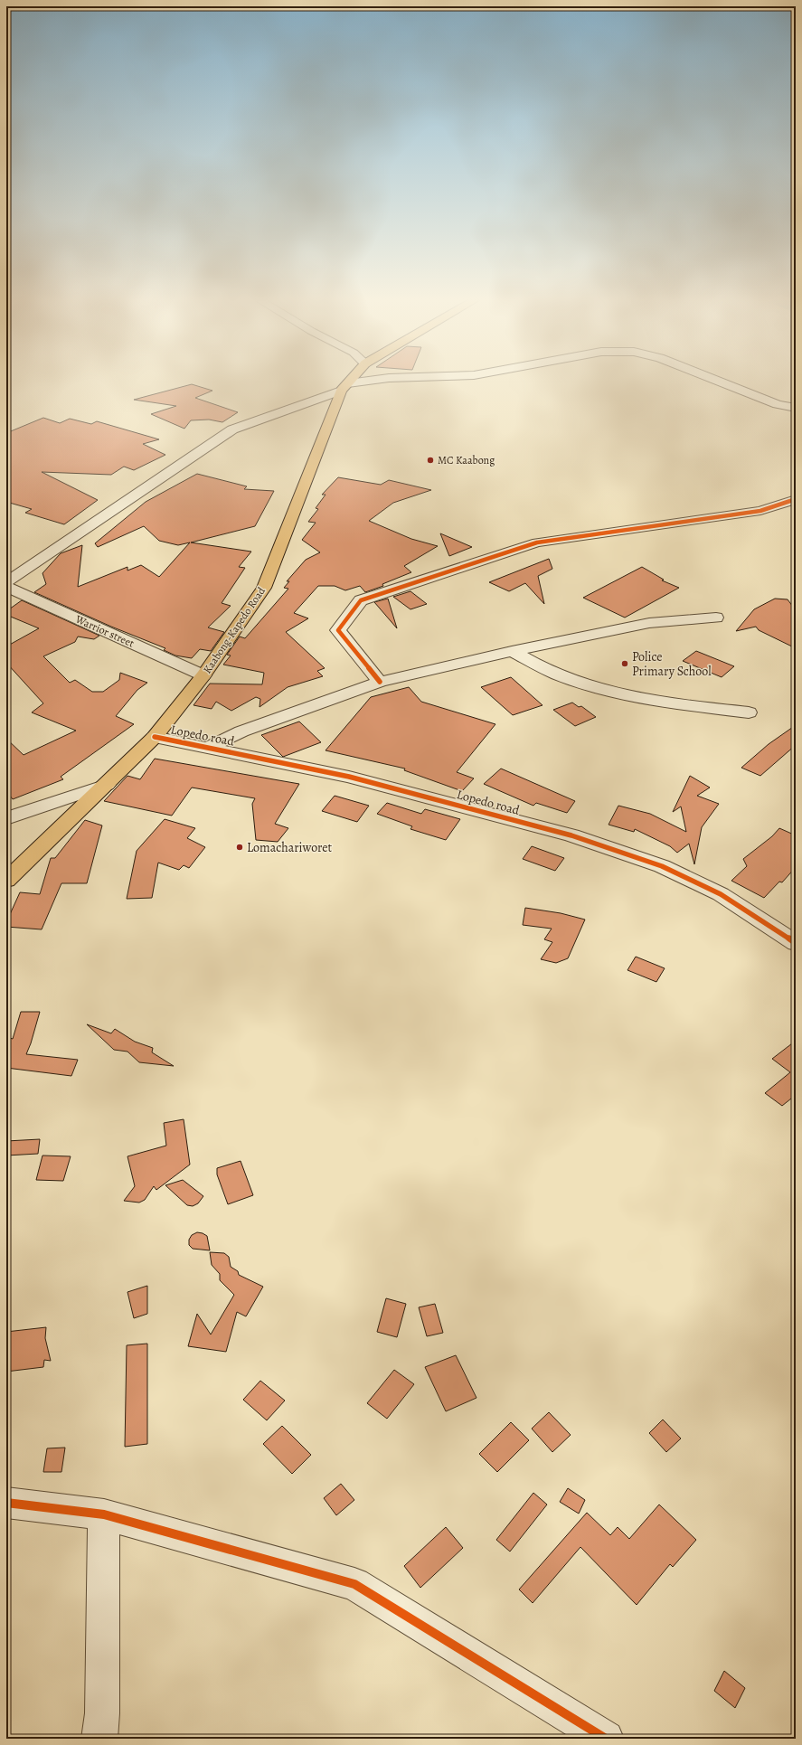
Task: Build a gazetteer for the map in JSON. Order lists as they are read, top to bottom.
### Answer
{
  "streets": {
    "main road": ["Kaabong-Kapedo Road"],
    "street": ["Warrior street", "Lopedo road"]
  },
  "crossings": [
    ["Kaabong-Kapedo Road", "Warrior street"],
    ["Kaabong-Kapedo Road", "Lopedo road"]
  ],
  "places": ["MC Kaabong", "Police Primary School", "Lomachariworet"]
}
